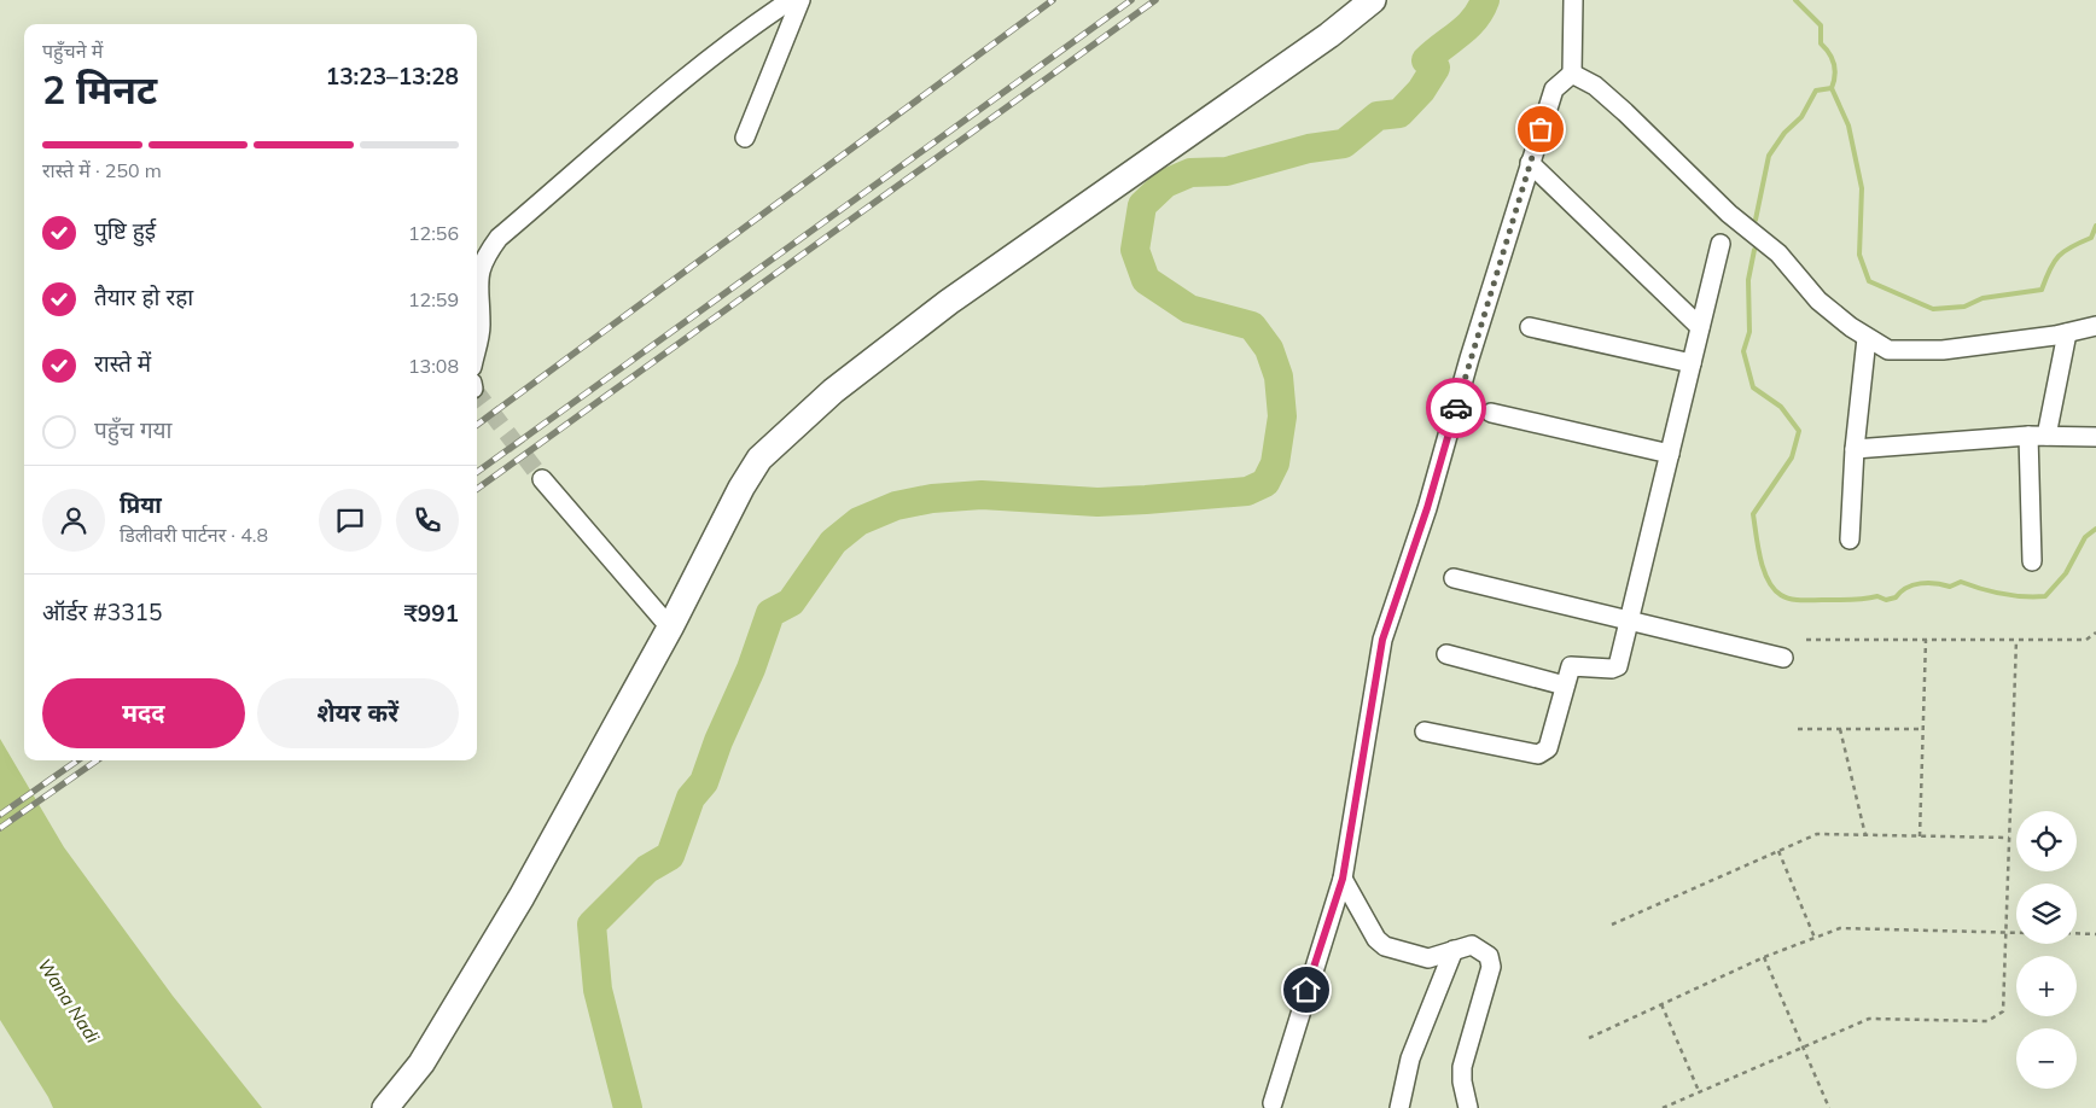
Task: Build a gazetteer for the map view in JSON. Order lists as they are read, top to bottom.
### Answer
{
  "water": ["Wana Nadi"],
  "page": {
    "heading": ["2 मिनट", "पहुँचने में", "13:23–13:28"],
    "panel": [
      "प्रिया",
      "डिलीवरी पार्टनर · 4.8",
      "ऑर्डर #3315",
      "₹991"
    ],
    "bar": "रास्ते में · 250 m",
    "list": [
      ["पुष्टि हुई", "12:56"],
      ["तैयार हो रहा", "12:59"],
      ["रास्ते में", "13:08"],
      "पहुँच गया"
    ],
    "buttons": ["मदद", "शेयर करें"],
    "map_buttons": ["+", "−"]
  }
}
